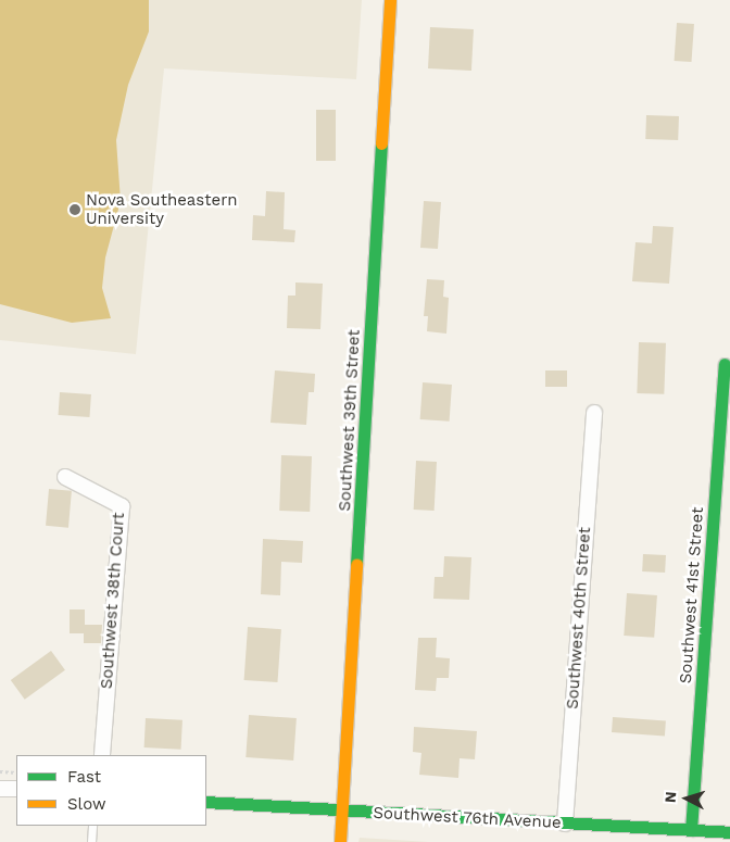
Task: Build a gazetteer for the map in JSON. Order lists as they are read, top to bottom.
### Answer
{
  "streets": {
    "street": [
      "Southwest 39th Street",
      "Southwest 41st Street",
      "Southwest 38th Court",
      "Southwest 40th Street",
      "Southwest 76th Avenue"
    ]
  },
  "crossings": [
    ["Southwest 39th Street", "Southwest 76th Avenue"],
    ["Southwest 41st Street", "Southwest 76th Avenue"],
    ["Southwest 40th Street", "Southwest 76th Avenue"]
  ],
  "places": ["Nova Southeastern University"],
  "legend": ["Fast", "Slow"],
  "north": "left"
}
